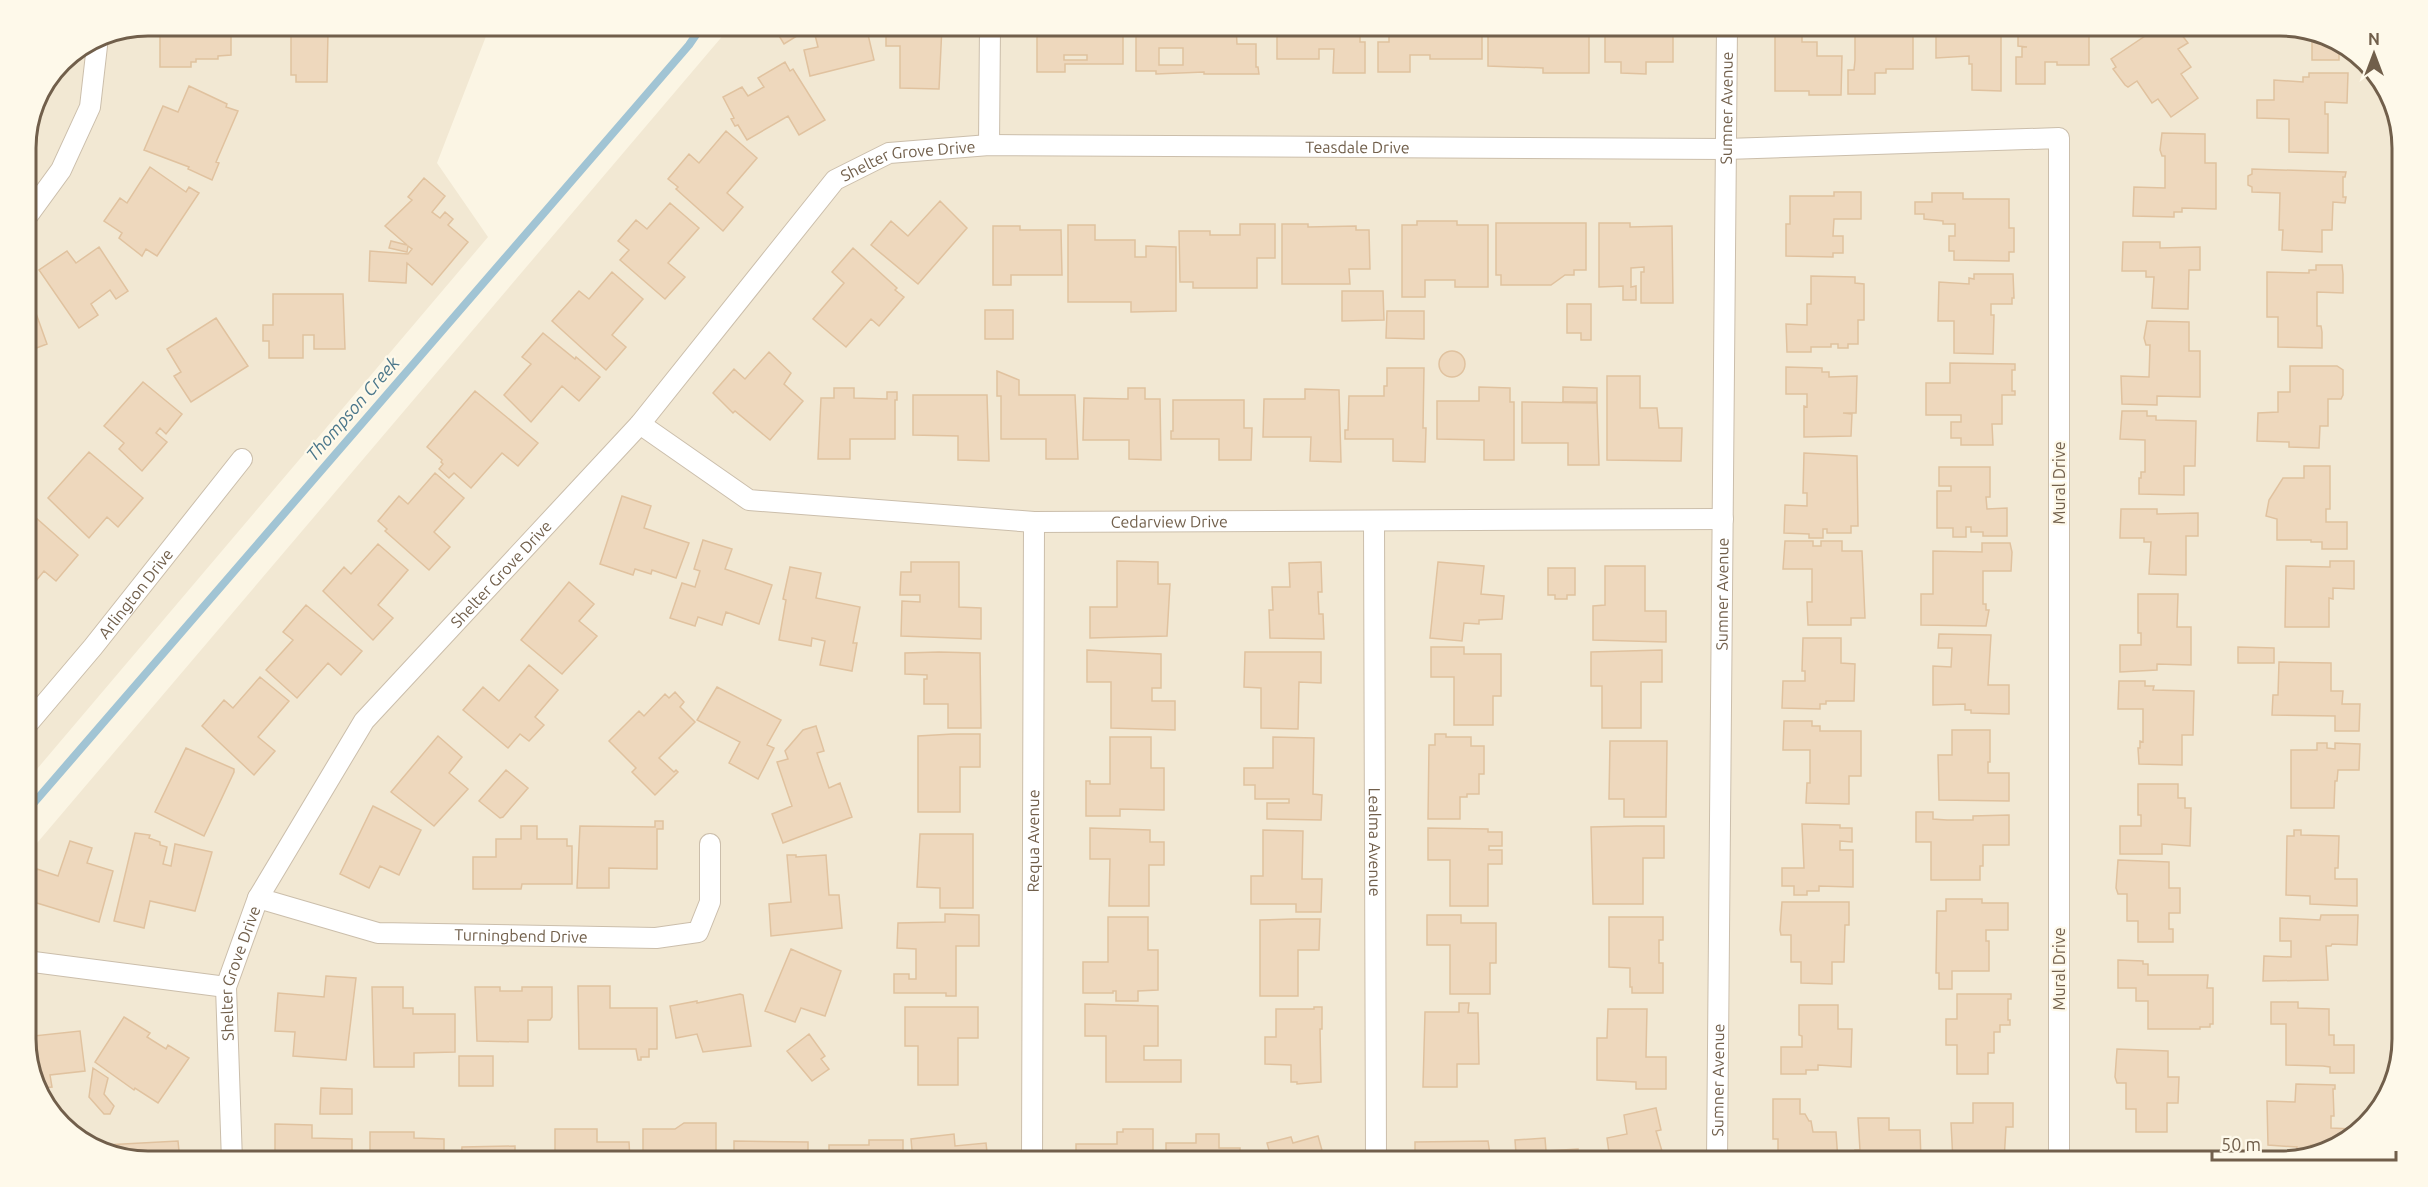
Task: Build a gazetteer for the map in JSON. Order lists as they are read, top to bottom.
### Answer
{
  "streets": {
    "street": [
      "Sumner Avenue",
      "Teasdale Drive",
      "Shelter Grove Drive",
      "Mural Drive",
      "Cedarview Drive",
      "Arlington Drive",
      "Requa Avenue",
      "Lealma Avenue",
      "Turningbend Drive"
    ]
  },
  "crossings": [
    ["Sumner Avenue", "Teasdale Drive"],
    ["Sumner Avenue", "Mural Drive"],
    ["Sumner Avenue", "Cedarview Drive"],
    ["Teasdale Drive", "Shelter Grove Drive"],
    ["Teasdale Drive", "Mural Drive"],
    ["Shelter Grove Drive", "Cedarview Drive"],
    ["Shelter Grove Drive", "Turningbend Drive"],
    ["Cedarview Drive", "Requa Avenue"],
    ["Cedarview Drive", "Lealma Avenue"]
  ],
  "water": ["Thompson Creek"],
  "scale_bar": "50 m",
  "north": "top"
}
